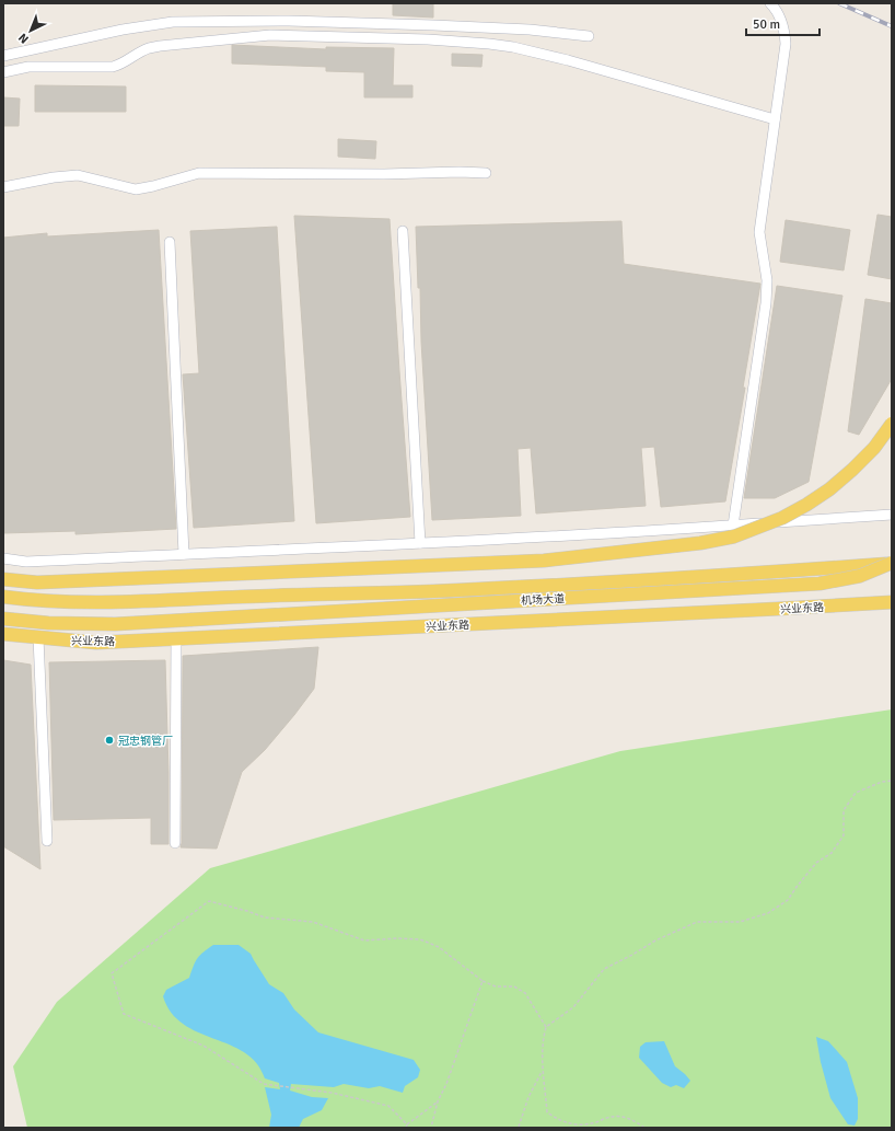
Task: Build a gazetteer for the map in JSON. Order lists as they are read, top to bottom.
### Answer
{
  "streets": {
    "main road": ["机场大道", "兴业东路"]
  },
  "places": ["冠忠钢管厂"],
  "scale_bar": "50 m",
  "north": "bottom left"
}
